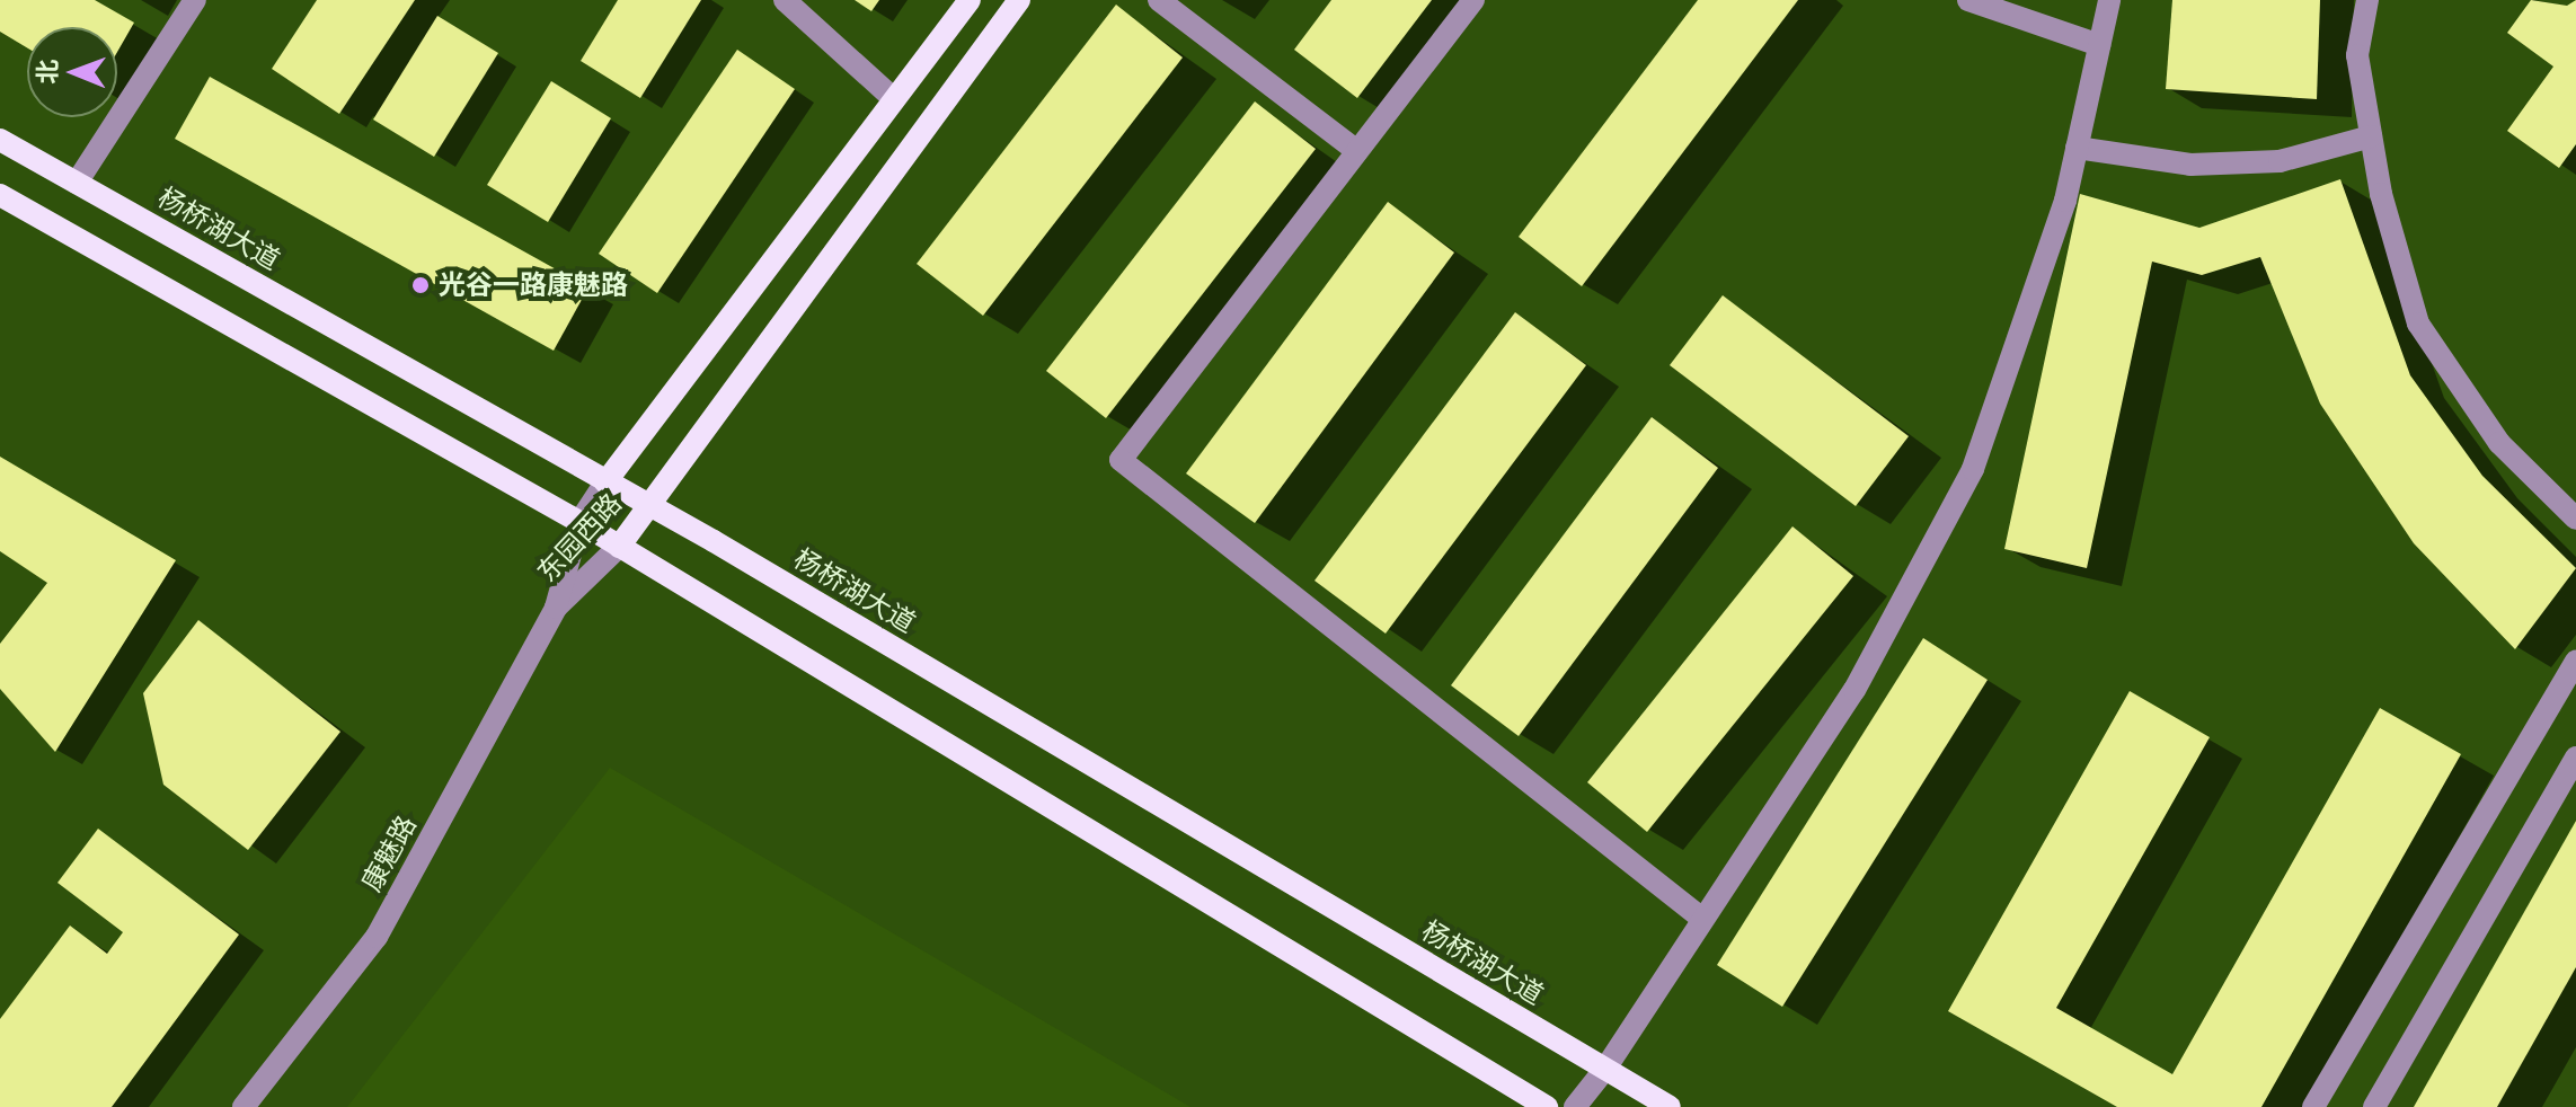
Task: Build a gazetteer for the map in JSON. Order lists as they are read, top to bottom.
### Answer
{
  "streets": {
    "main road": ["杨桥湖大道", "东园西路"],
    "street": ["康魅路"]
  },
  "crossings": [
    ["杨桥湖大道", "东园西路"],
    ["东园西路", "康魅路"]
  ],
  "places": ["光谷一路康魅路"],
  "north": "left"
}
